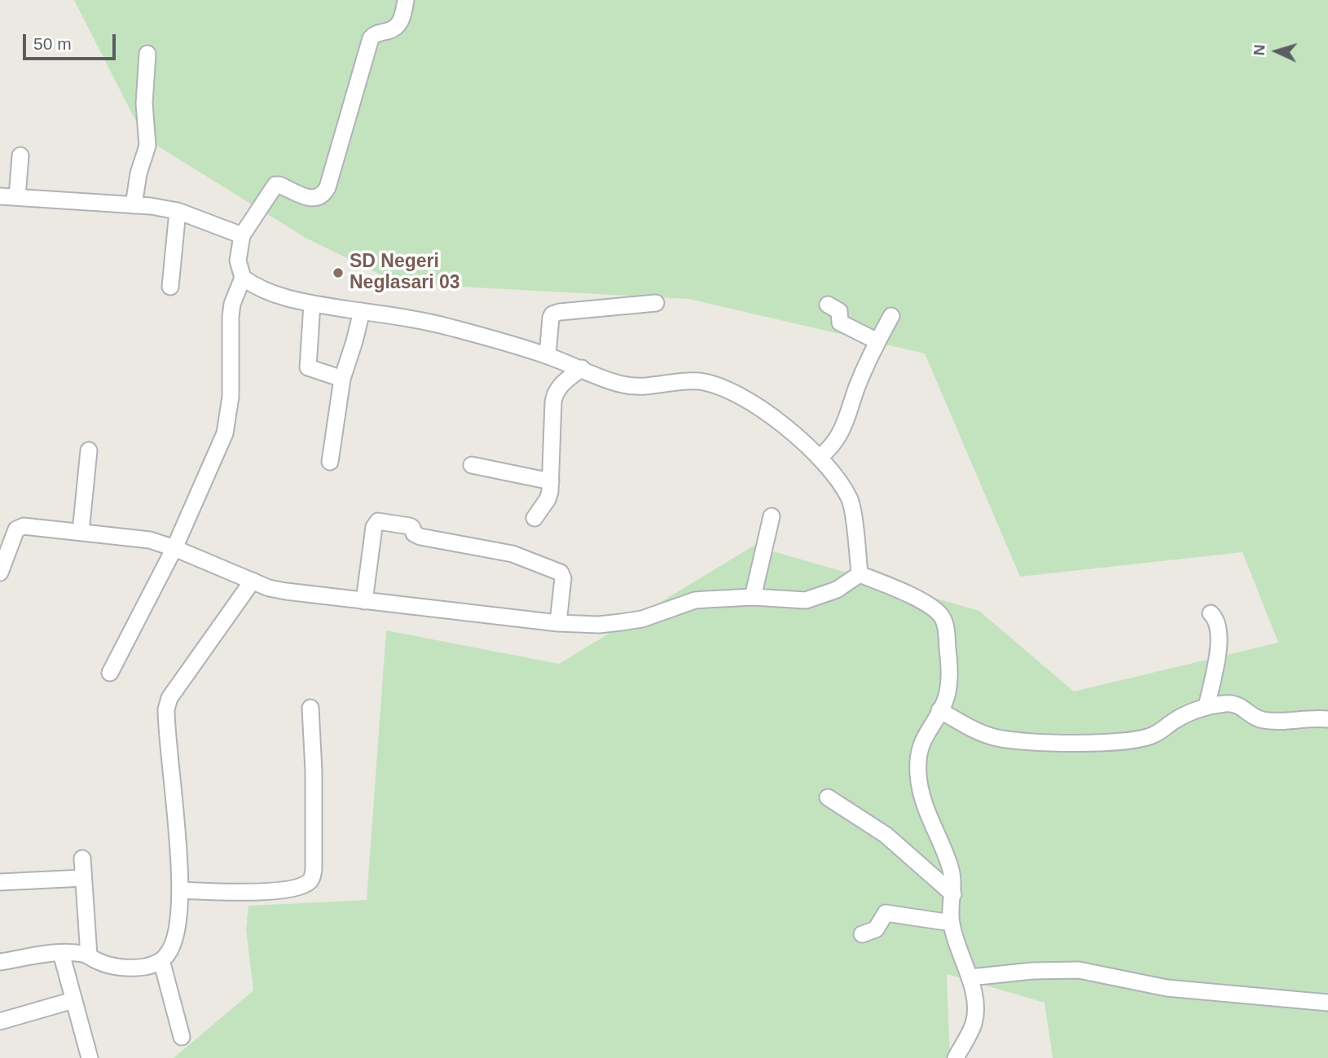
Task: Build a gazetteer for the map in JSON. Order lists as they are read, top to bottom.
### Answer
{
  "places": ["SD Negeri Neglasari 03"],
  "scale_bar": "50 m",
  "north": "left"
}
